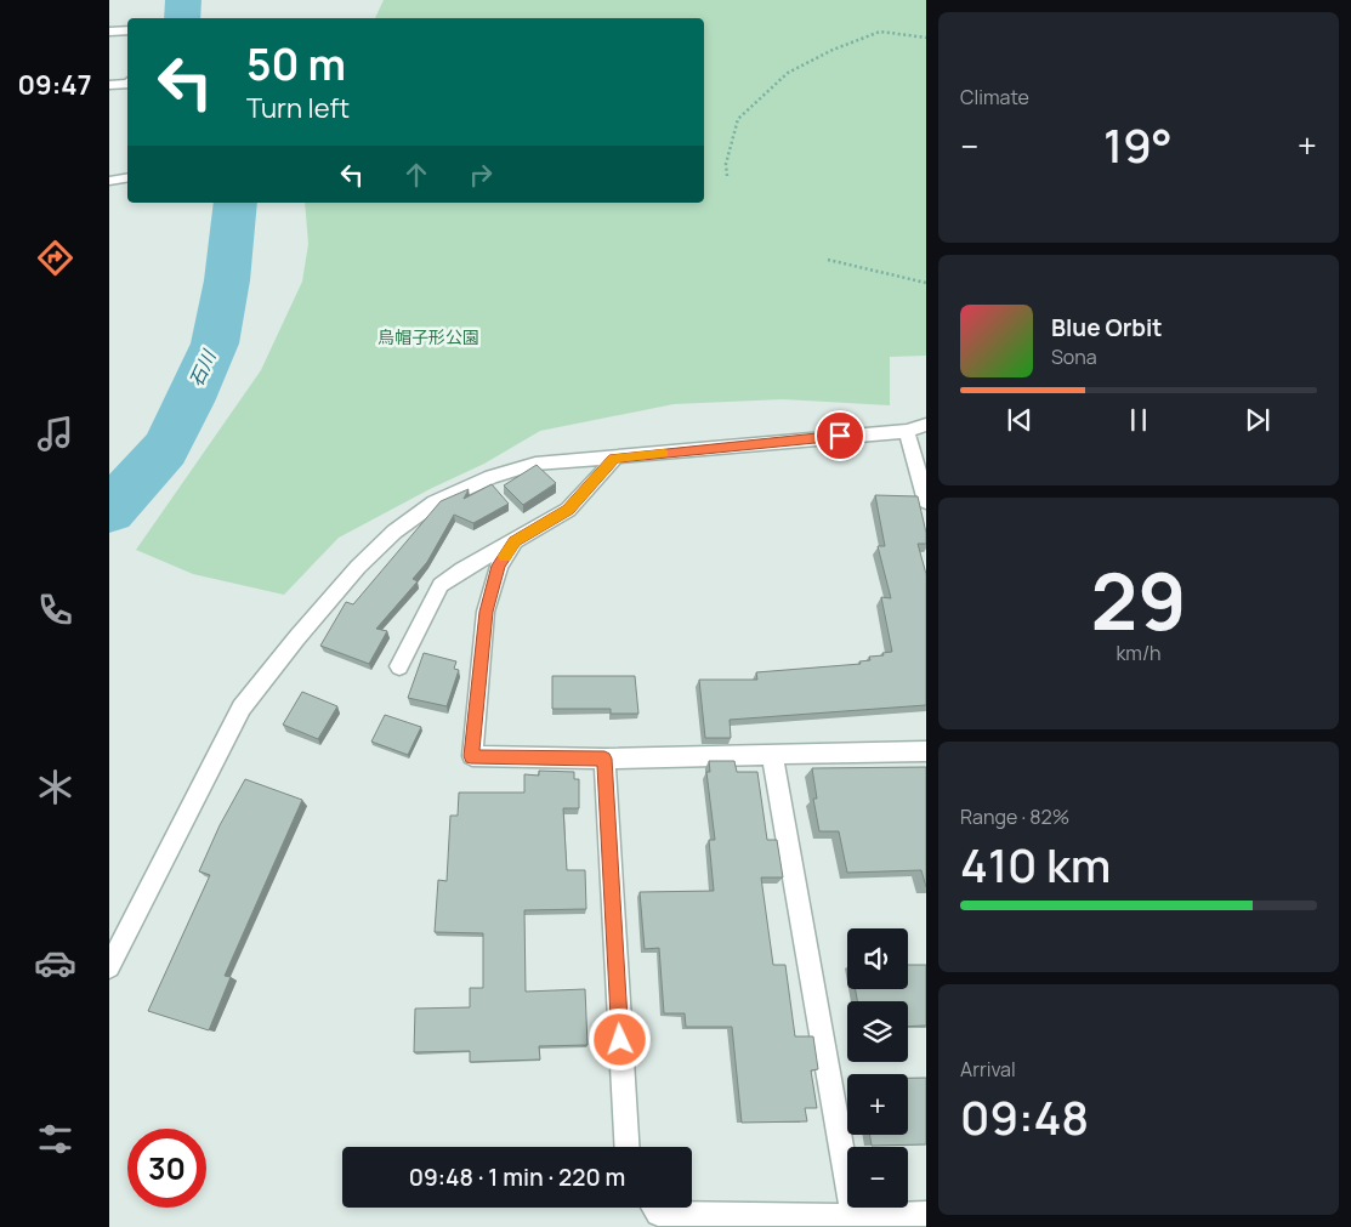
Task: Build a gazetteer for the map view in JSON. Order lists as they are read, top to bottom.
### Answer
{
  "water": ["石川"],
  "parks": ["烏帽子形公園"],
  "page": {
    "tabs": "09:47",
    "tile": [
      "Climate",
      ["29", "km/h"],
      ["Range · 82%", "410 km"],
      ["Arrival", "09:48"]
    ],
    "turn": ["50 m", "Turn left"],
    "heat": ["−", "19°", "+"],
    "song": ["Blue Orbit", "Sona"],
    "map_buttons": ["+", "−"],
    "limit": "30",
    "trip": "09:48 · 1 min · 220 m"
  }
}
